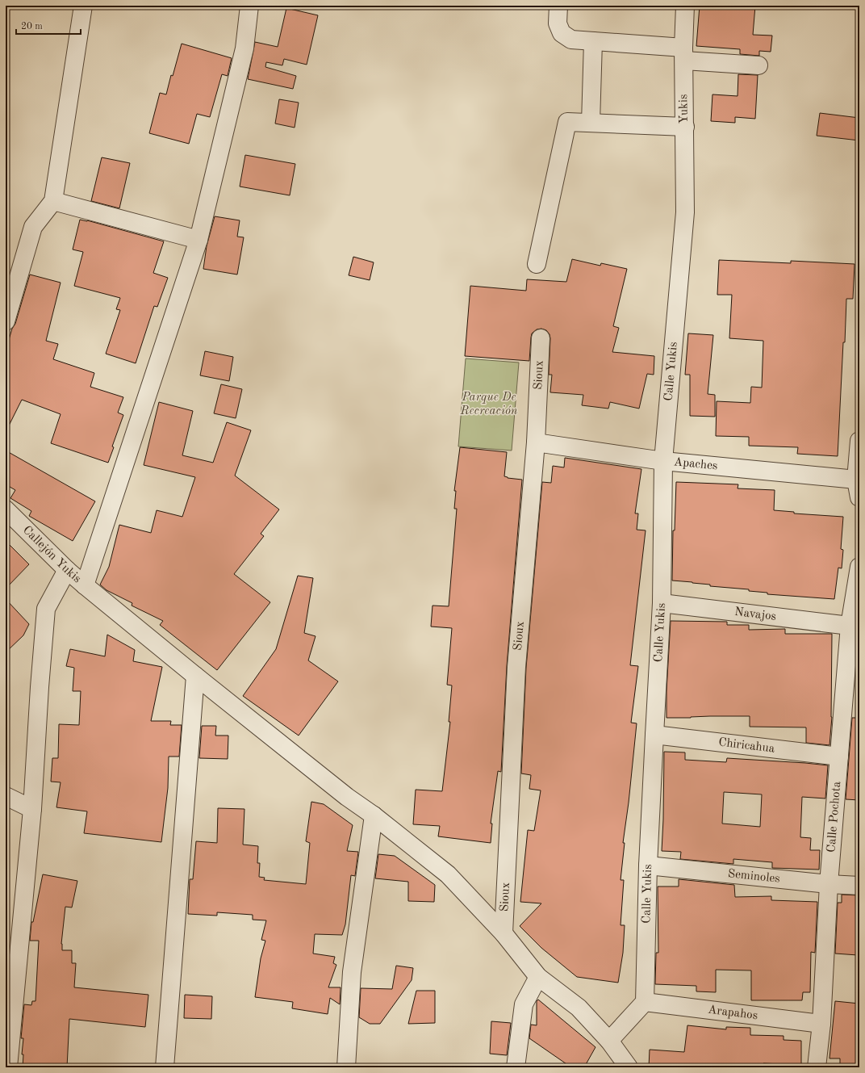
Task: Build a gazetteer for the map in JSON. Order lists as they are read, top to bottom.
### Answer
{
  "streets": {
    "street": [
      "Yukis",
      "Calle Yukis",
      "Sioux",
      "Apaches",
      "Callejón Yukis",
      "Navajos",
      "Chiricahua",
      "Calle Pochota",
      "Seminoles",
      "Arapahos"
    ]
  },
  "crossings": [
    ["Yukis", "Calle Yukis"],
    ["Calle Yukis", "Apaches"],
    ["Calle Yukis", "Navajos"],
    ["Calle Yukis", "Chiricahua"],
    ["Calle Yukis", "Seminoles"],
    ["Calle Yukis", "Arapahos"],
    ["Sioux", "Apaches"],
    ["Sioux", "Callejón Yukis"],
    ["Navajos", "Calle Pochota"],
    ["Chiricahua", "Calle Pochota"],
    ["Calle Pochota", "Seminoles"],
    ["Calle Pochota", "Arapahos"]
  ],
  "parks": ["Parque De Recreación"],
  "scale_bar": "20 m"
}
